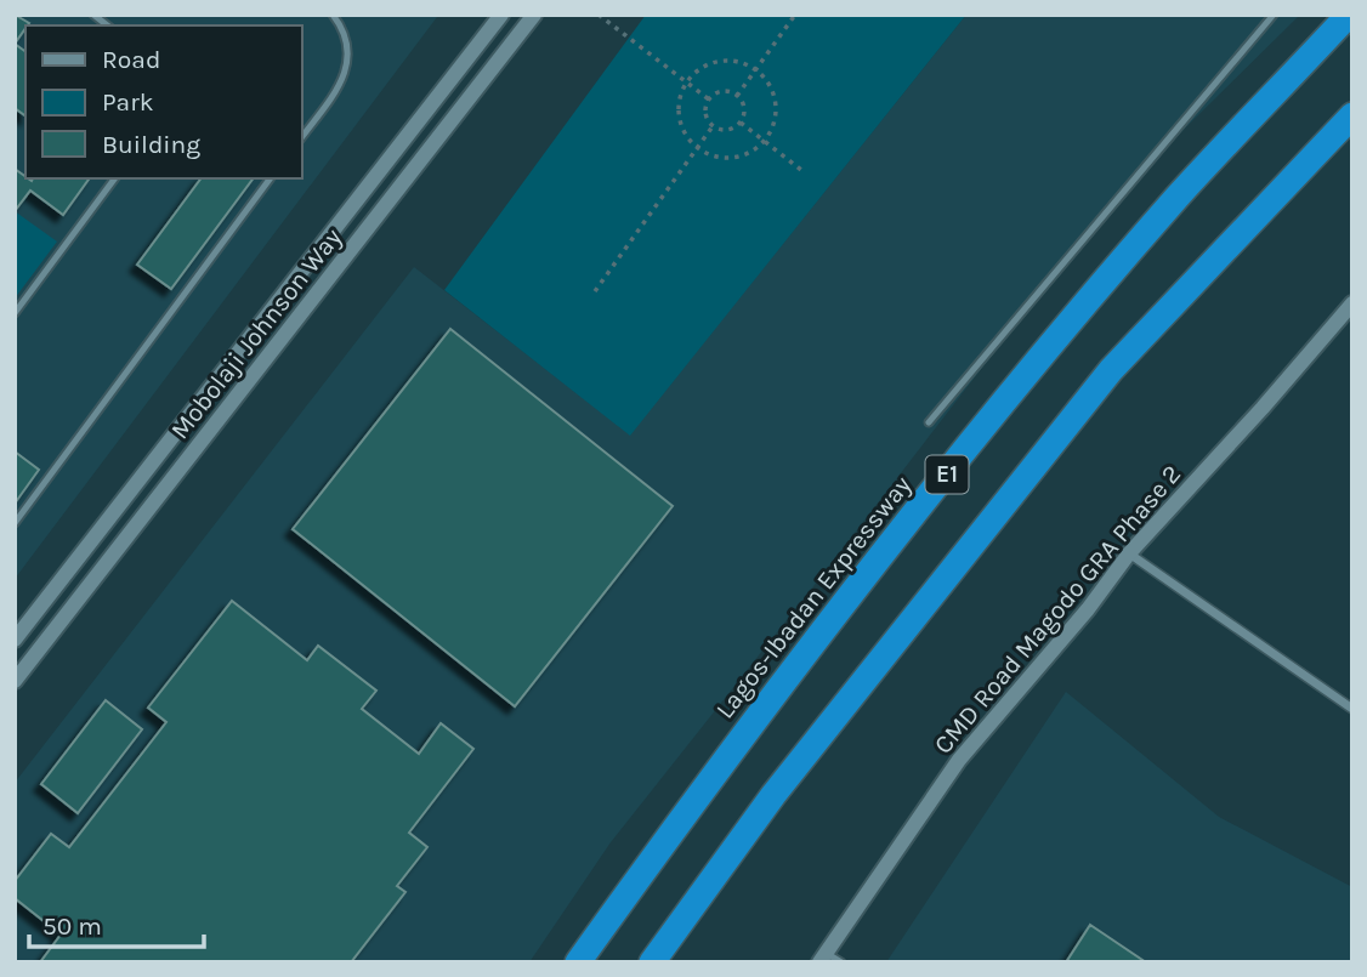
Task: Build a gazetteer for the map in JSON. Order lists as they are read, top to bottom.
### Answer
{
  "streets": {
    "highway": ["E1", "Lagos-Ibadan Expressway"],
    "street": ["Mobolaji Johnson Way", "CMD Road Magodo GRA Phase 2"]
  },
  "legend": ["Road", "Park", "Building"],
  "scale_bar": "50 m"
}
